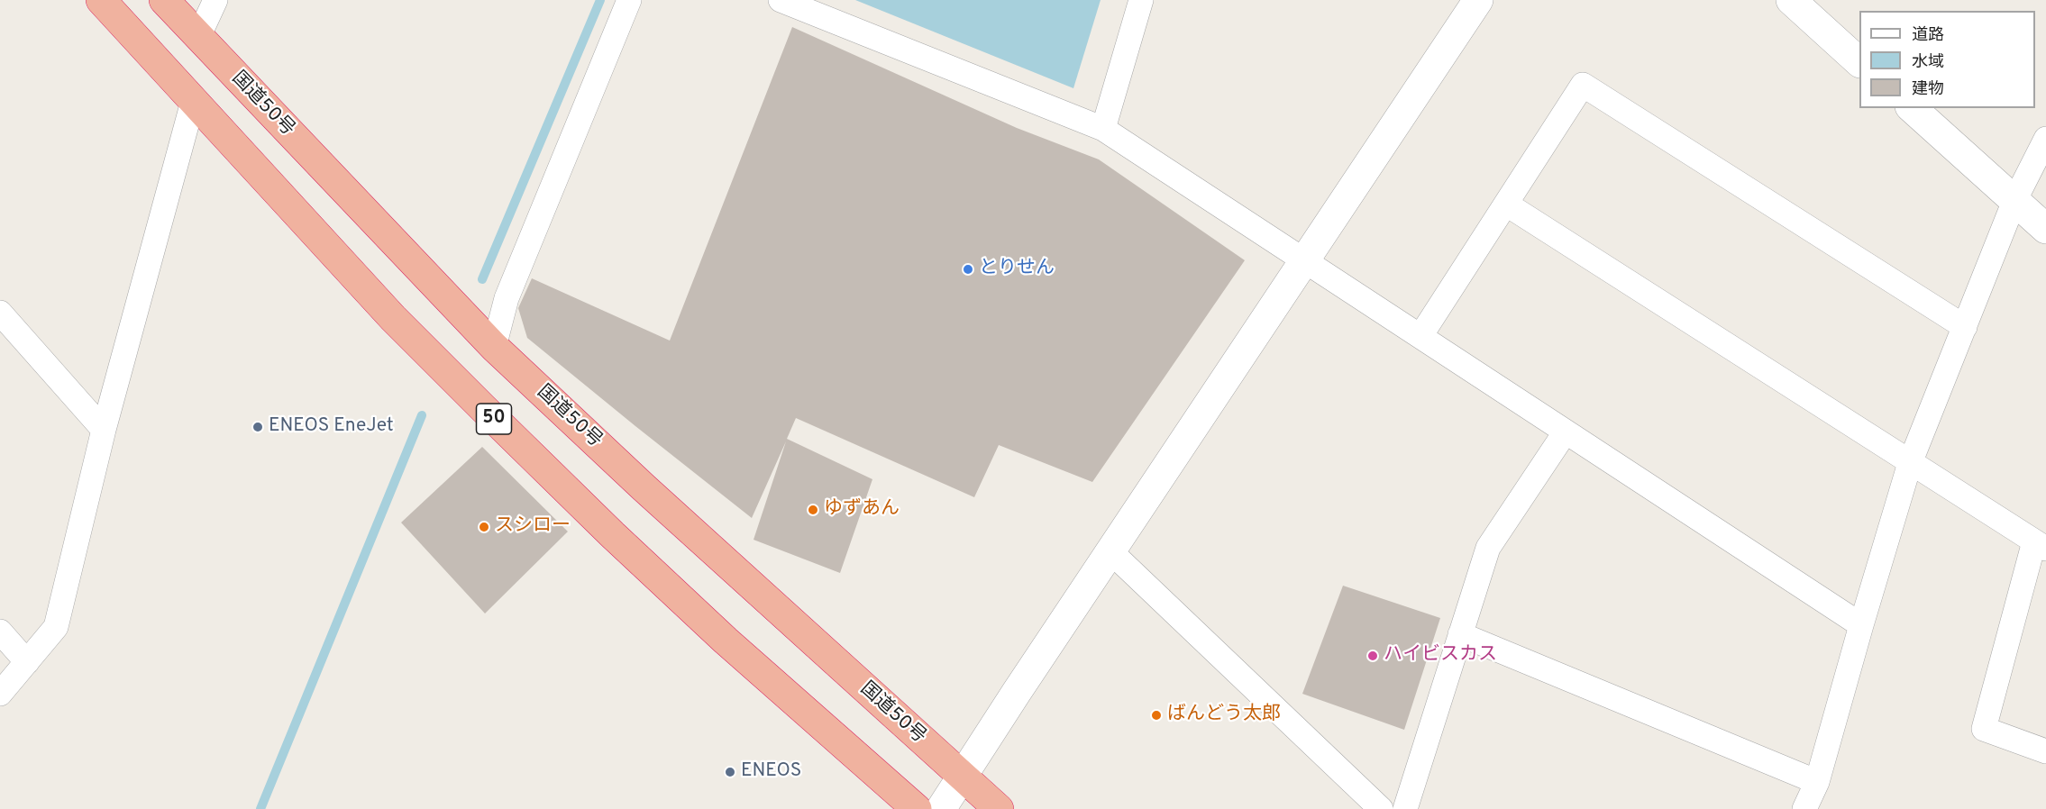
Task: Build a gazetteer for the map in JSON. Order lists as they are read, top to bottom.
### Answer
{
  "streets": {
    "highway": ["国道50号", "50"]
  },
  "places": [
    "とりせん",
    "ENEOS EneJet",
    "ゆずあん",
    "スシロー",
    "ハイビスカス",
    "ばんどう太郎",
    "ENEOS"
  ],
  "legend": ["道路", "水域", "建物"]
}
